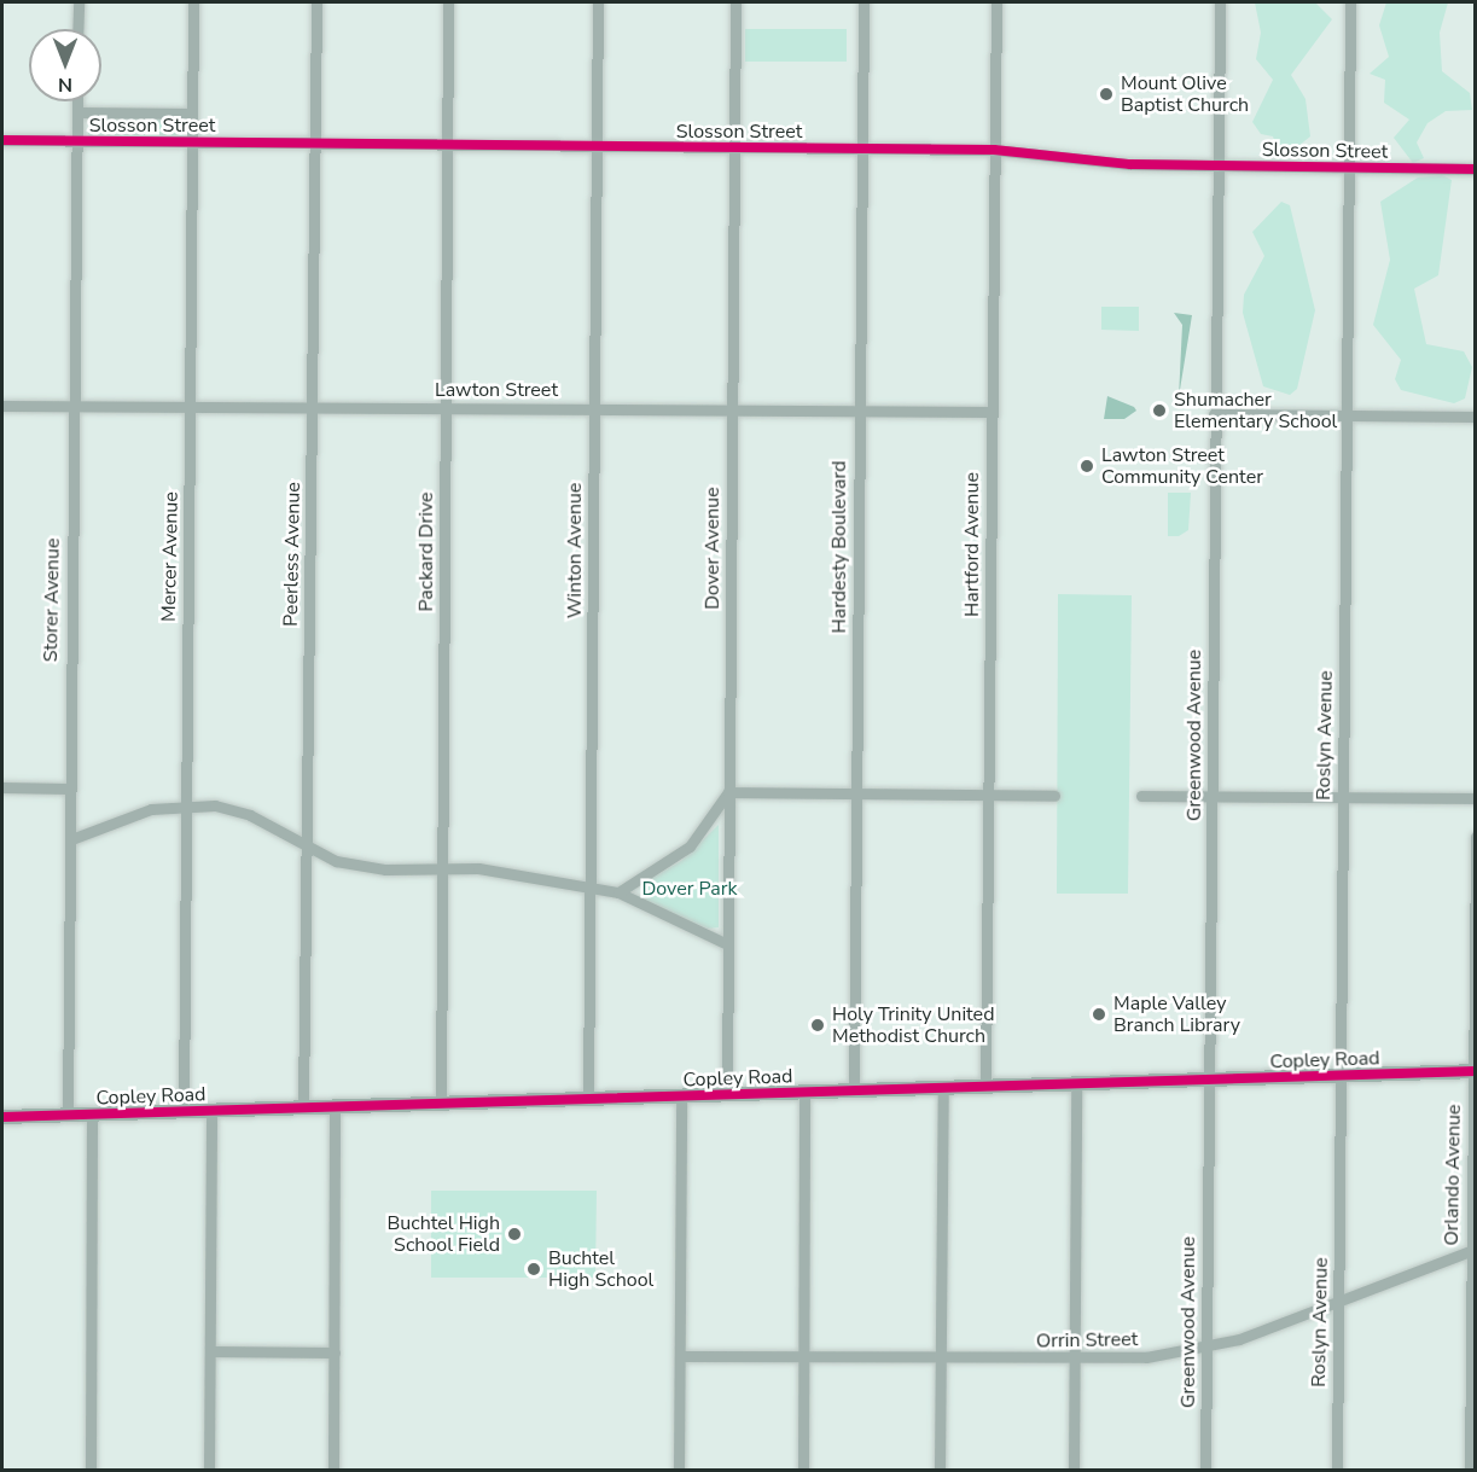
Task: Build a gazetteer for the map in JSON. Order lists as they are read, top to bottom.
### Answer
{
  "streets": {
    "main road": ["Copley Road"],
    "street": [
      "Slosson Street",
      "Lawton Street",
      "Hartford Avenue",
      "Hardesty Boulevard",
      "Dover Avenue",
      "Winton Avenue",
      "Packard Drive",
      "Peerless Avenue",
      "Mercer Avenue",
      "Storer Avenue",
      "Greenwood Avenue",
      "Roslyn Avenue",
      "Orlando Avenue",
      "Orrin Street"
    ]
  },
  "crossings": [
    ["Slosson Street", "Hartford Avenue"],
    ["Slosson Street", "Hardesty Boulevard"],
    ["Slosson Street", "Dover Avenue"],
    ["Slosson Street", "Winton Avenue"],
    ["Slosson Street", "Packard Drive"],
    ["Slosson Street", "Peerless Avenue"],
    ["Slosson Street", "Mercer Avenue"],
    ["Slosson Street", "Storer Avenue"],
    ["Slosson Street", "Greenwood Avenue"],
    ["Slosson Street", "Roslyn Avenue"],
    ["Lawton Street", "Hartford Avenue"],
    ["Lawton Street", "Hardesty Boulevard"],
    ["Lawton Street", "Dover Avenue"],
    ["Lawton Street", "Winton Avenue"],
    ["Lawton Street", "Packard Drive"],
    ["Lawton Street", "Peerless Avenue"],
    ["Lawton Street", "Mercer Avenue"],
    ["Lawton Street", "Storer Avenue"],
    ["Hartford Avenue", "Copley Road"],
    ["Hardesty Boulevard", "Copley Road"],
    ["Dover Avenue", "Copley Road"],
    ["Winton Avenue", "Copley Road"],
    ["Packard Drive", "Copley Road"],
    ["Peerless Avenue", "Copley Road"],
    ["Mercer Avenue", "Copley Road"],
    ["Storer Avenue", "Copley Road"],
    ["Greenwood Avenue", "Copley Road"],
    ["Greenwood Avenue", "Orrin Street"],
    ["Roslyn Avenue", "Copley Road"],
    ["Roslyn Avenue", "Orrin Street"],
    ["Copley Road", "Orlando Avenue"],
    ["Orlando Avenue", "Orrin Street"]
  ],
  "parks": ["Dover Park"],
  "places": [
    "Mount Olive Baptist Church",
    "Shumacher Elementary School",
    "Lawton Street Community Center",
    "Maple Valley Branch Library",
    "Holy Trinity United Methodist Church",
    "Buchtel High School Field",
    "Buchtel High School"
  ],
  "north": "bottom"
}
